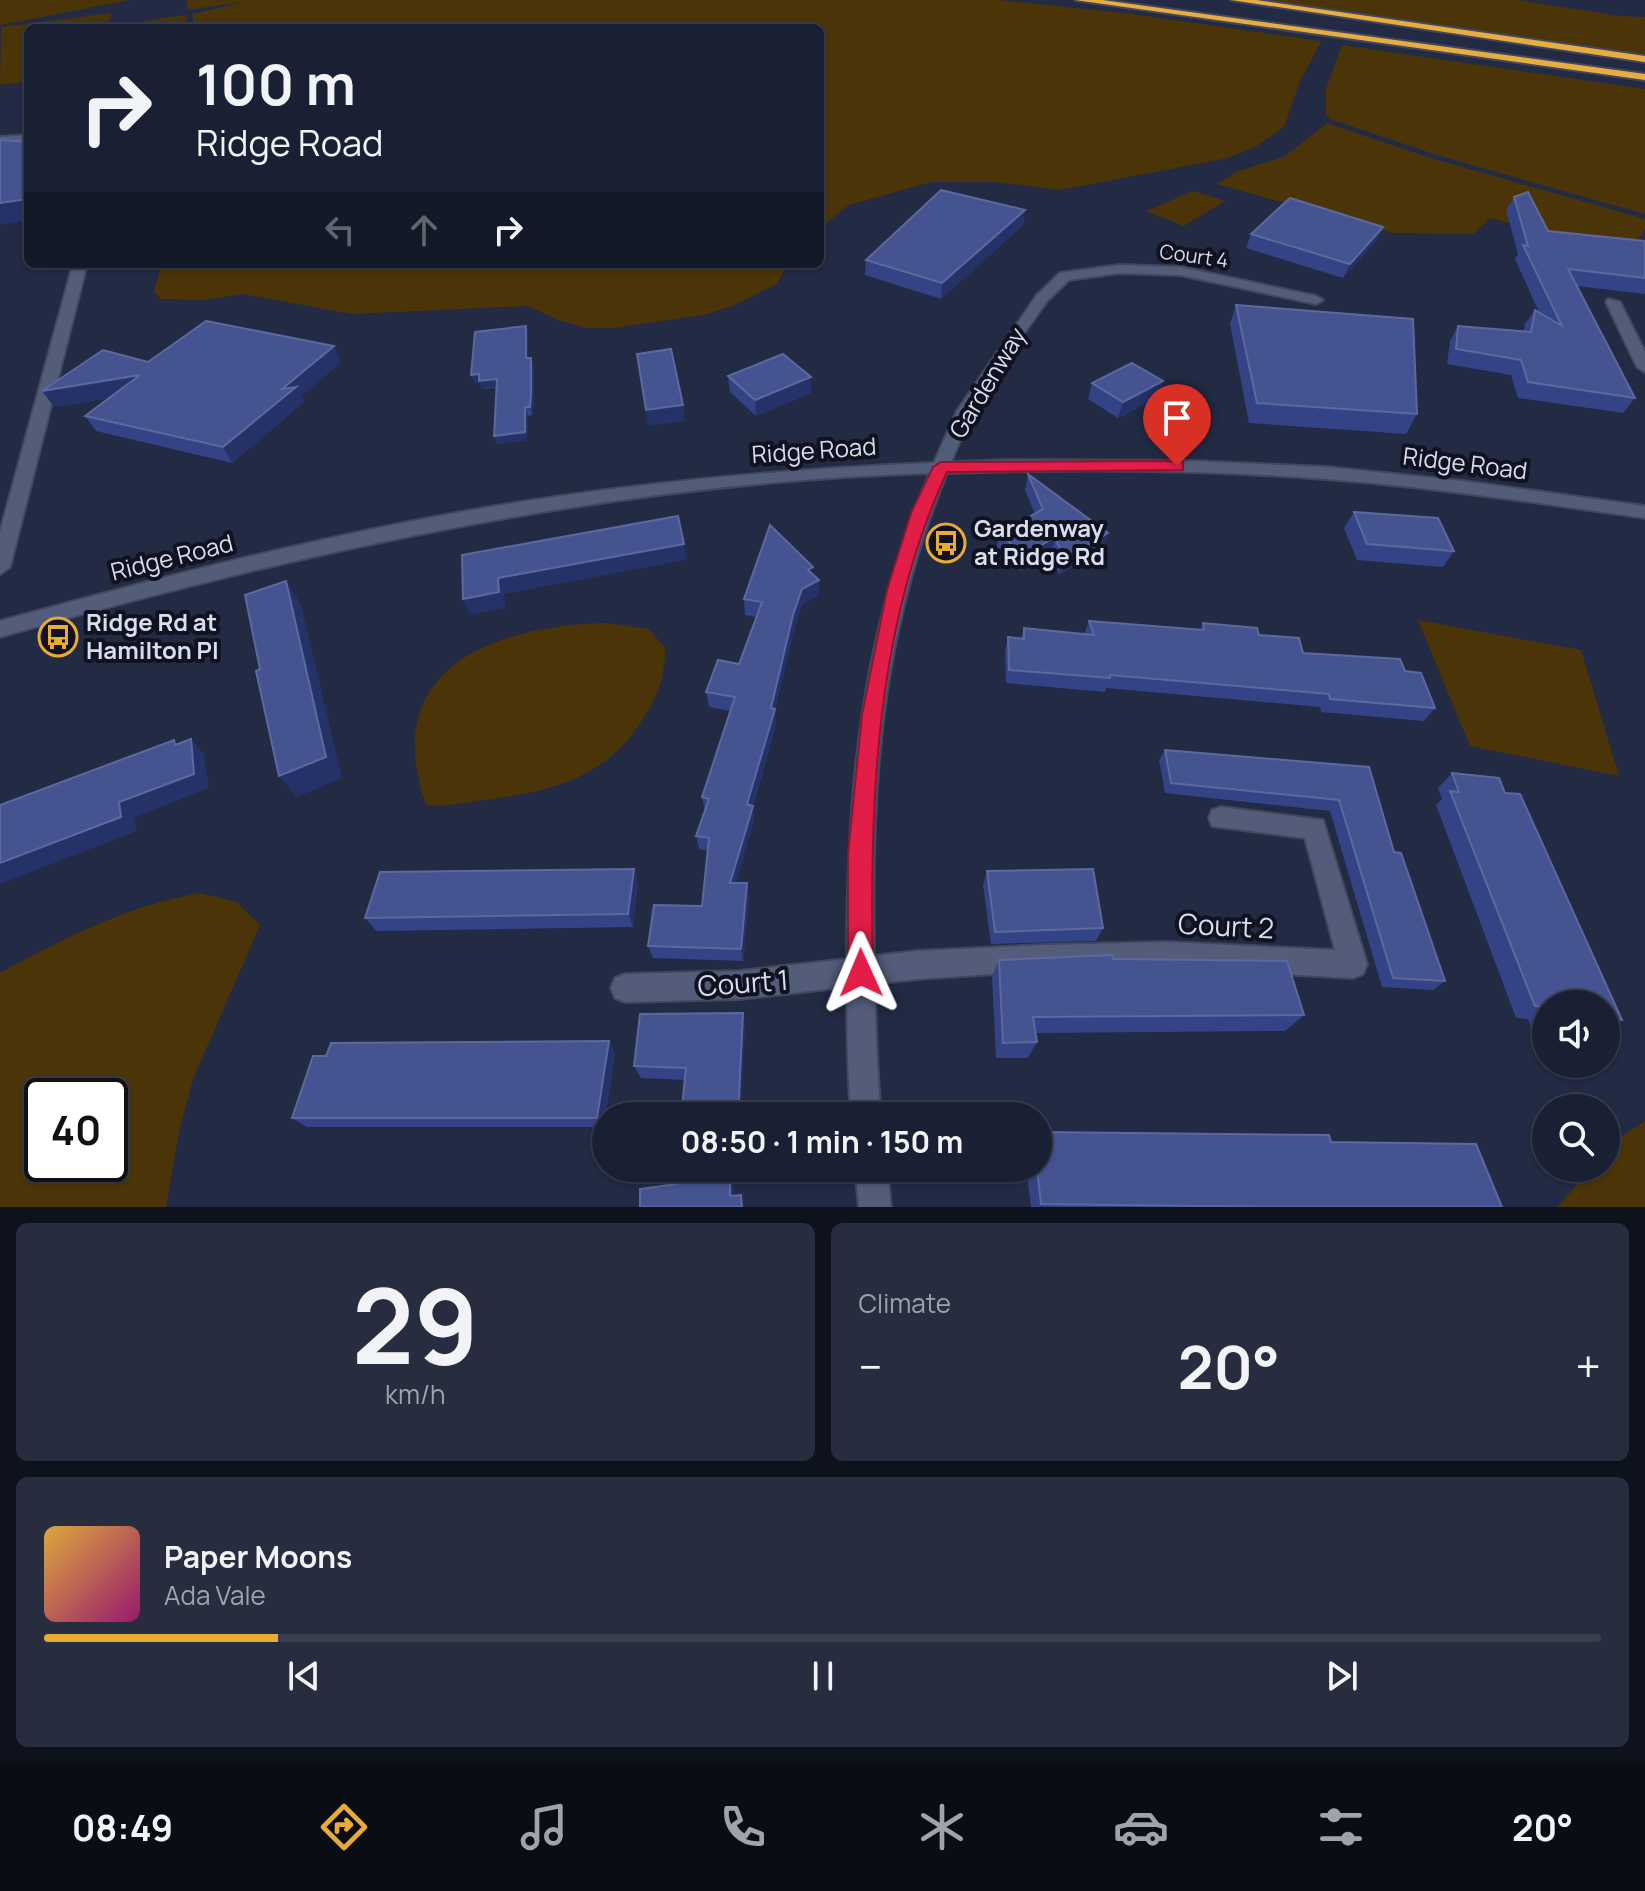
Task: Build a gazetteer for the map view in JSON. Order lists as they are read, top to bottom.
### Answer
{
  "streets": {
    "street": [
      "Court 4",
      "Gardenway",
      "Ridge Road",
      "Court 2",
      "Court 1"
    ]
  },
  "crossings": [
    ["Court 4", "Gardenway"],
    ["Gardenway", "Ridge Road"],
    ["Gardenway", "Court 2"],
    ["Gardenway", "Court 1"],
    ["Court 2", "Court 1"]
  ],
  "places": {
    "bus stop": ["Gardenway at Ridge Rd", "Ridge Rd at Hamilton Pl"]
  },
  "page": {
    "turn": ["100 m", "Ridge Road"],
    "limit": "40",
    "trip": "08:50 · 1 min · 150 m",
    "tile": [
      ["29", "km/h"],
      "Climate"
    ],
    "heat": ["−", "20°", "+"],
    "song": ["Paper Moons", "Ada Vale"],
    "tabs": ["08:49", "20°"]
  }
}
